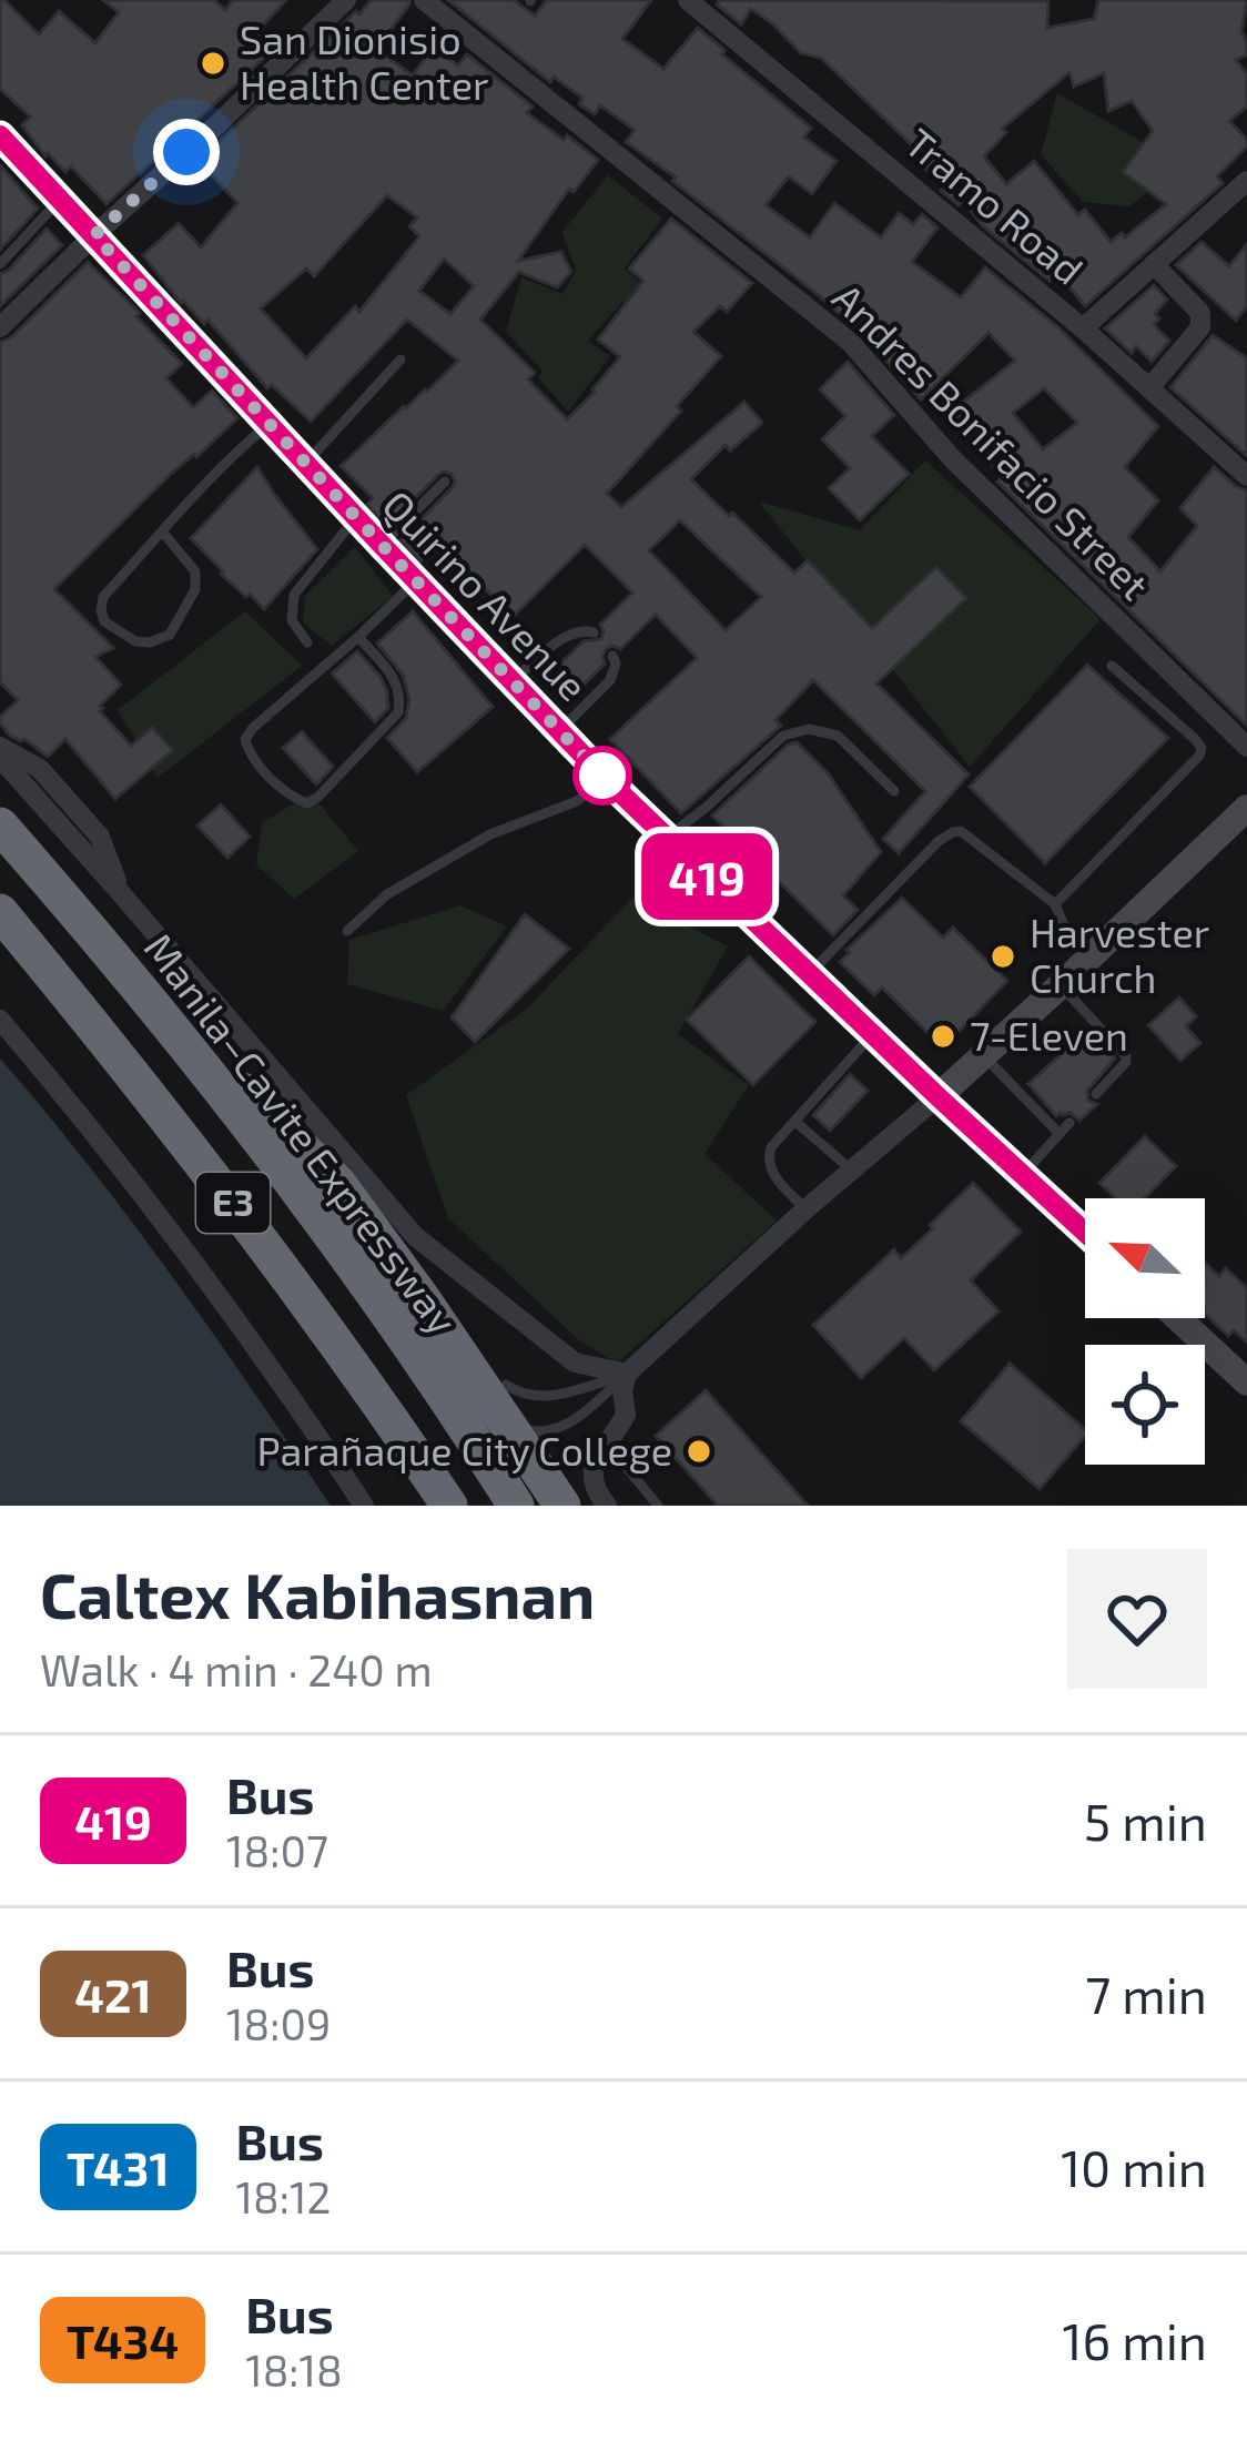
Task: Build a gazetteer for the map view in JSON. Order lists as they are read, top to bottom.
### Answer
{
  "streets": {
    "highway": ["Manila–Cavite Expressway", "E3"],
    "main road": ["Quirino Avenue"],
    "street": ["Tramo Road", "Andres Bonifacio Street"]
  },
  "places": [
    "San Dionisio Health Center",
    "Harvester Church",
    "7-Eleven",
    "Parañaque City College"
  ],
  "lines": ["bus line 419"],
  "north": "top left",
  "page": {
    "on_map": "419",
    "heading": ["Caltex Kabihasnan", "Walk · 4 min · 240 m"],
    "list": [
      {
        "mark": "419",
        "name": "Bus",
        "note": "18:07",
        "value": "5 min"
      },
      {
        "mark": "421",
        "name": "Bus",
        "note": "18:09",
        "value": "7 min"
      },
      {
        "mark": "T431",
        "name": "Bus",
        "note": "18:12",
        "value": "10 min"
      },
      {
        "mark": "T434",
        "name": "Bus",
        "note": "18:18",
        "value": "16 min"
      }
    ]
  }
}
